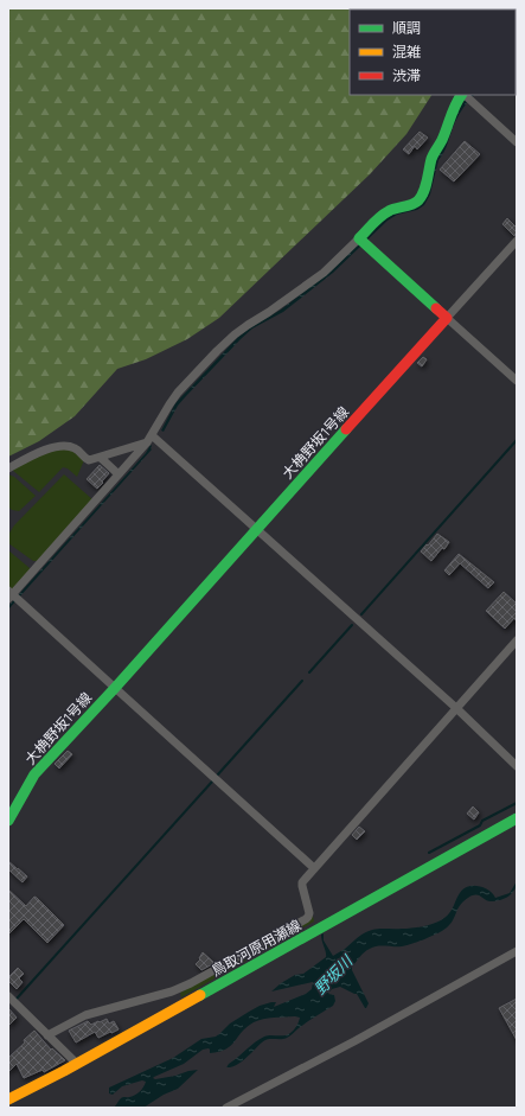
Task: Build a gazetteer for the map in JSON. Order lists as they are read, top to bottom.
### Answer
{
  "streets": {
    "street": ["大桷野坂1号線", "鳥取河原用瀬線"]
  },
  "water": ["野坂川"],
  "legend": ["順調", "混雑", "渋滞"]
}
